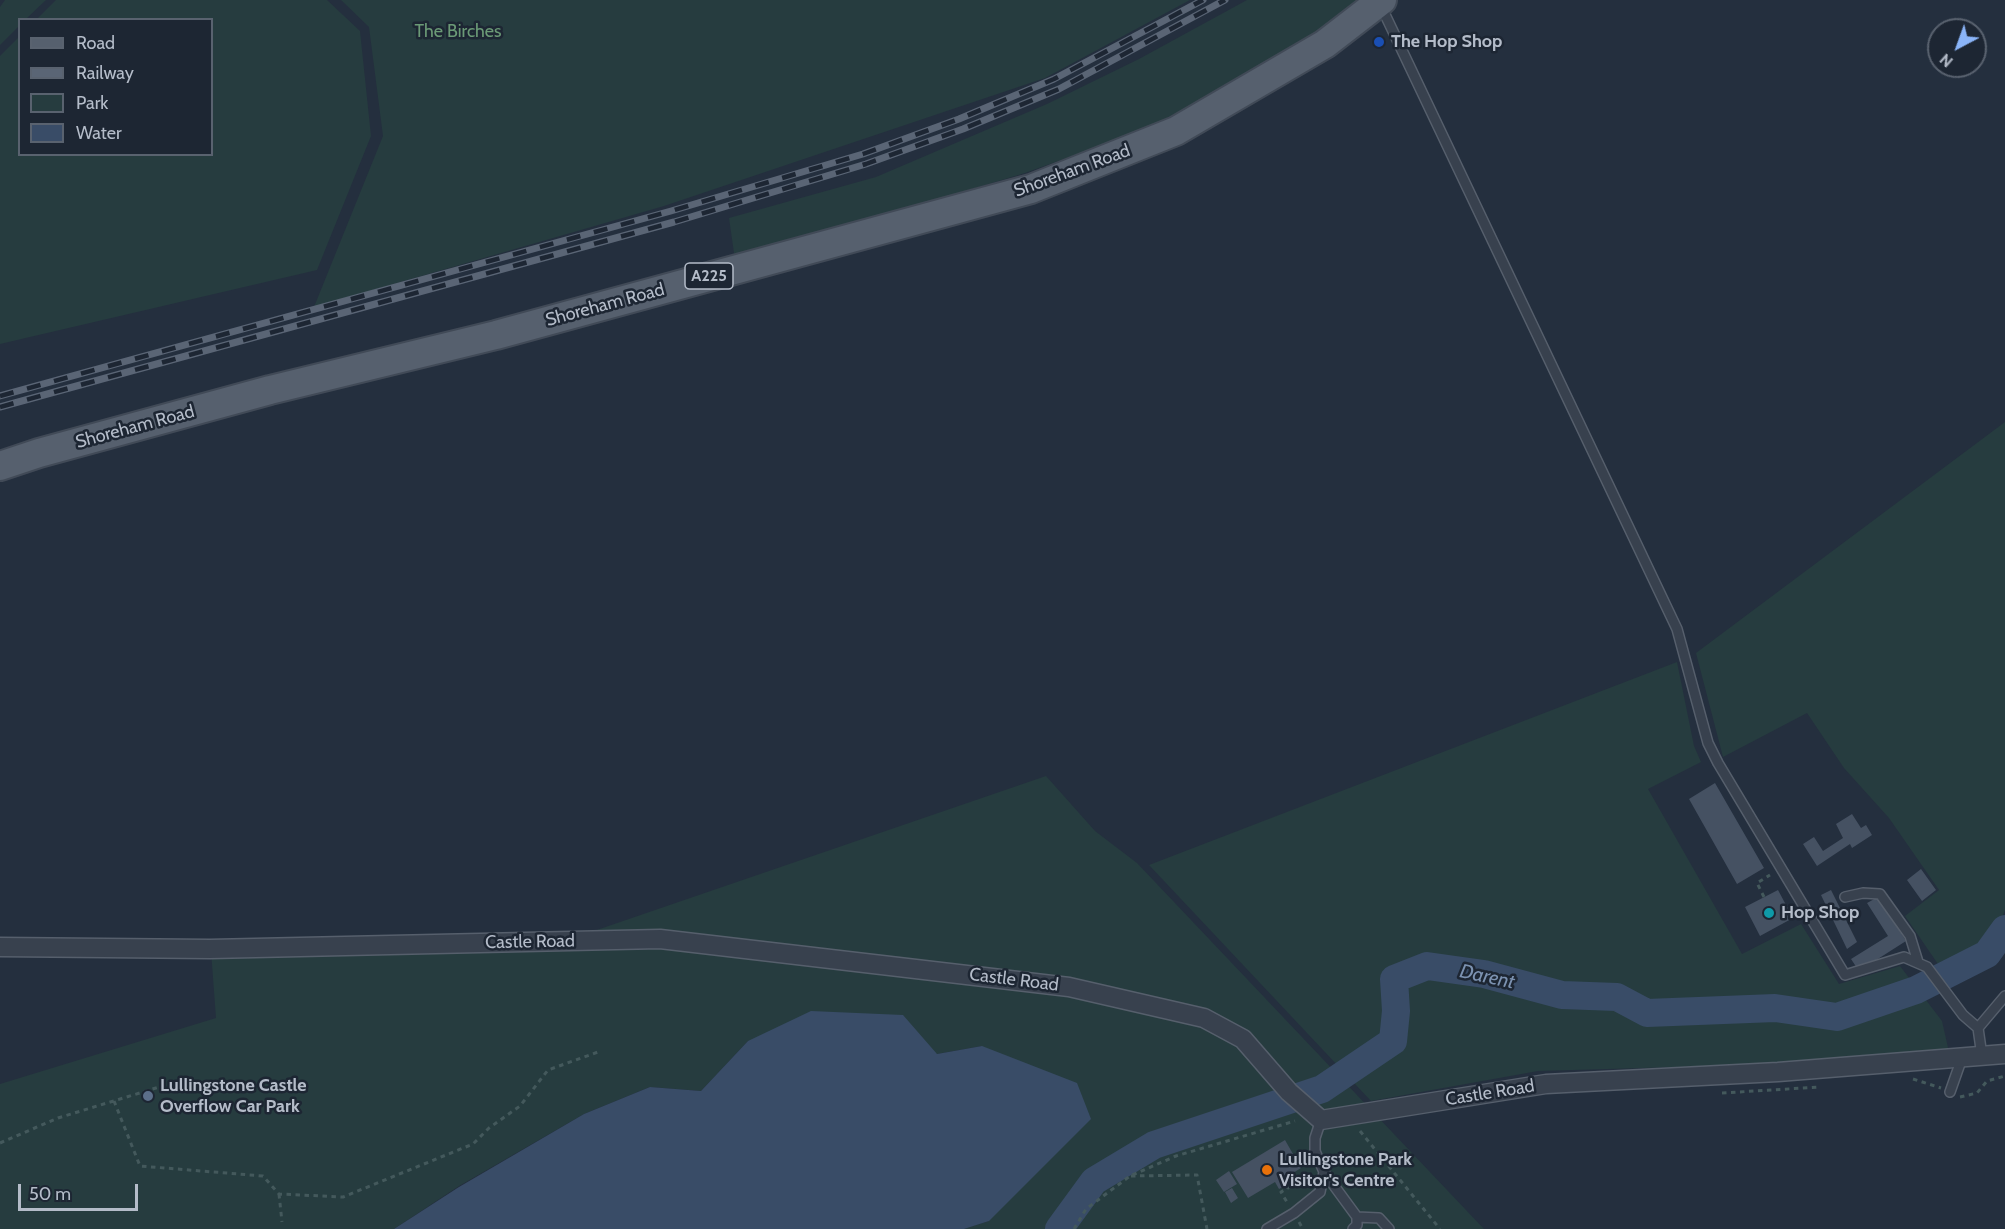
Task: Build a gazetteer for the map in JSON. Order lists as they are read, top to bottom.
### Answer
{
  "streets": {
    "main road": ["Shoreham Road", "A225"],
    "street": ["Castle Road"]
  },
  "water": ["Darent"],
  "parks": ["The Birches"],
  "places": [
    "The Hop Shop",
    "Hop Shop",
    "Lullingstone Castle Overflow Car Park",
    "Lullingstone Park Visitor's Centre"
  ],
  "legend": [
    "Road",
    "Railway",
    "Park",
    "Water"
  ],
  "scale_bar": "50 m",
  "north": "bottom left"
}
